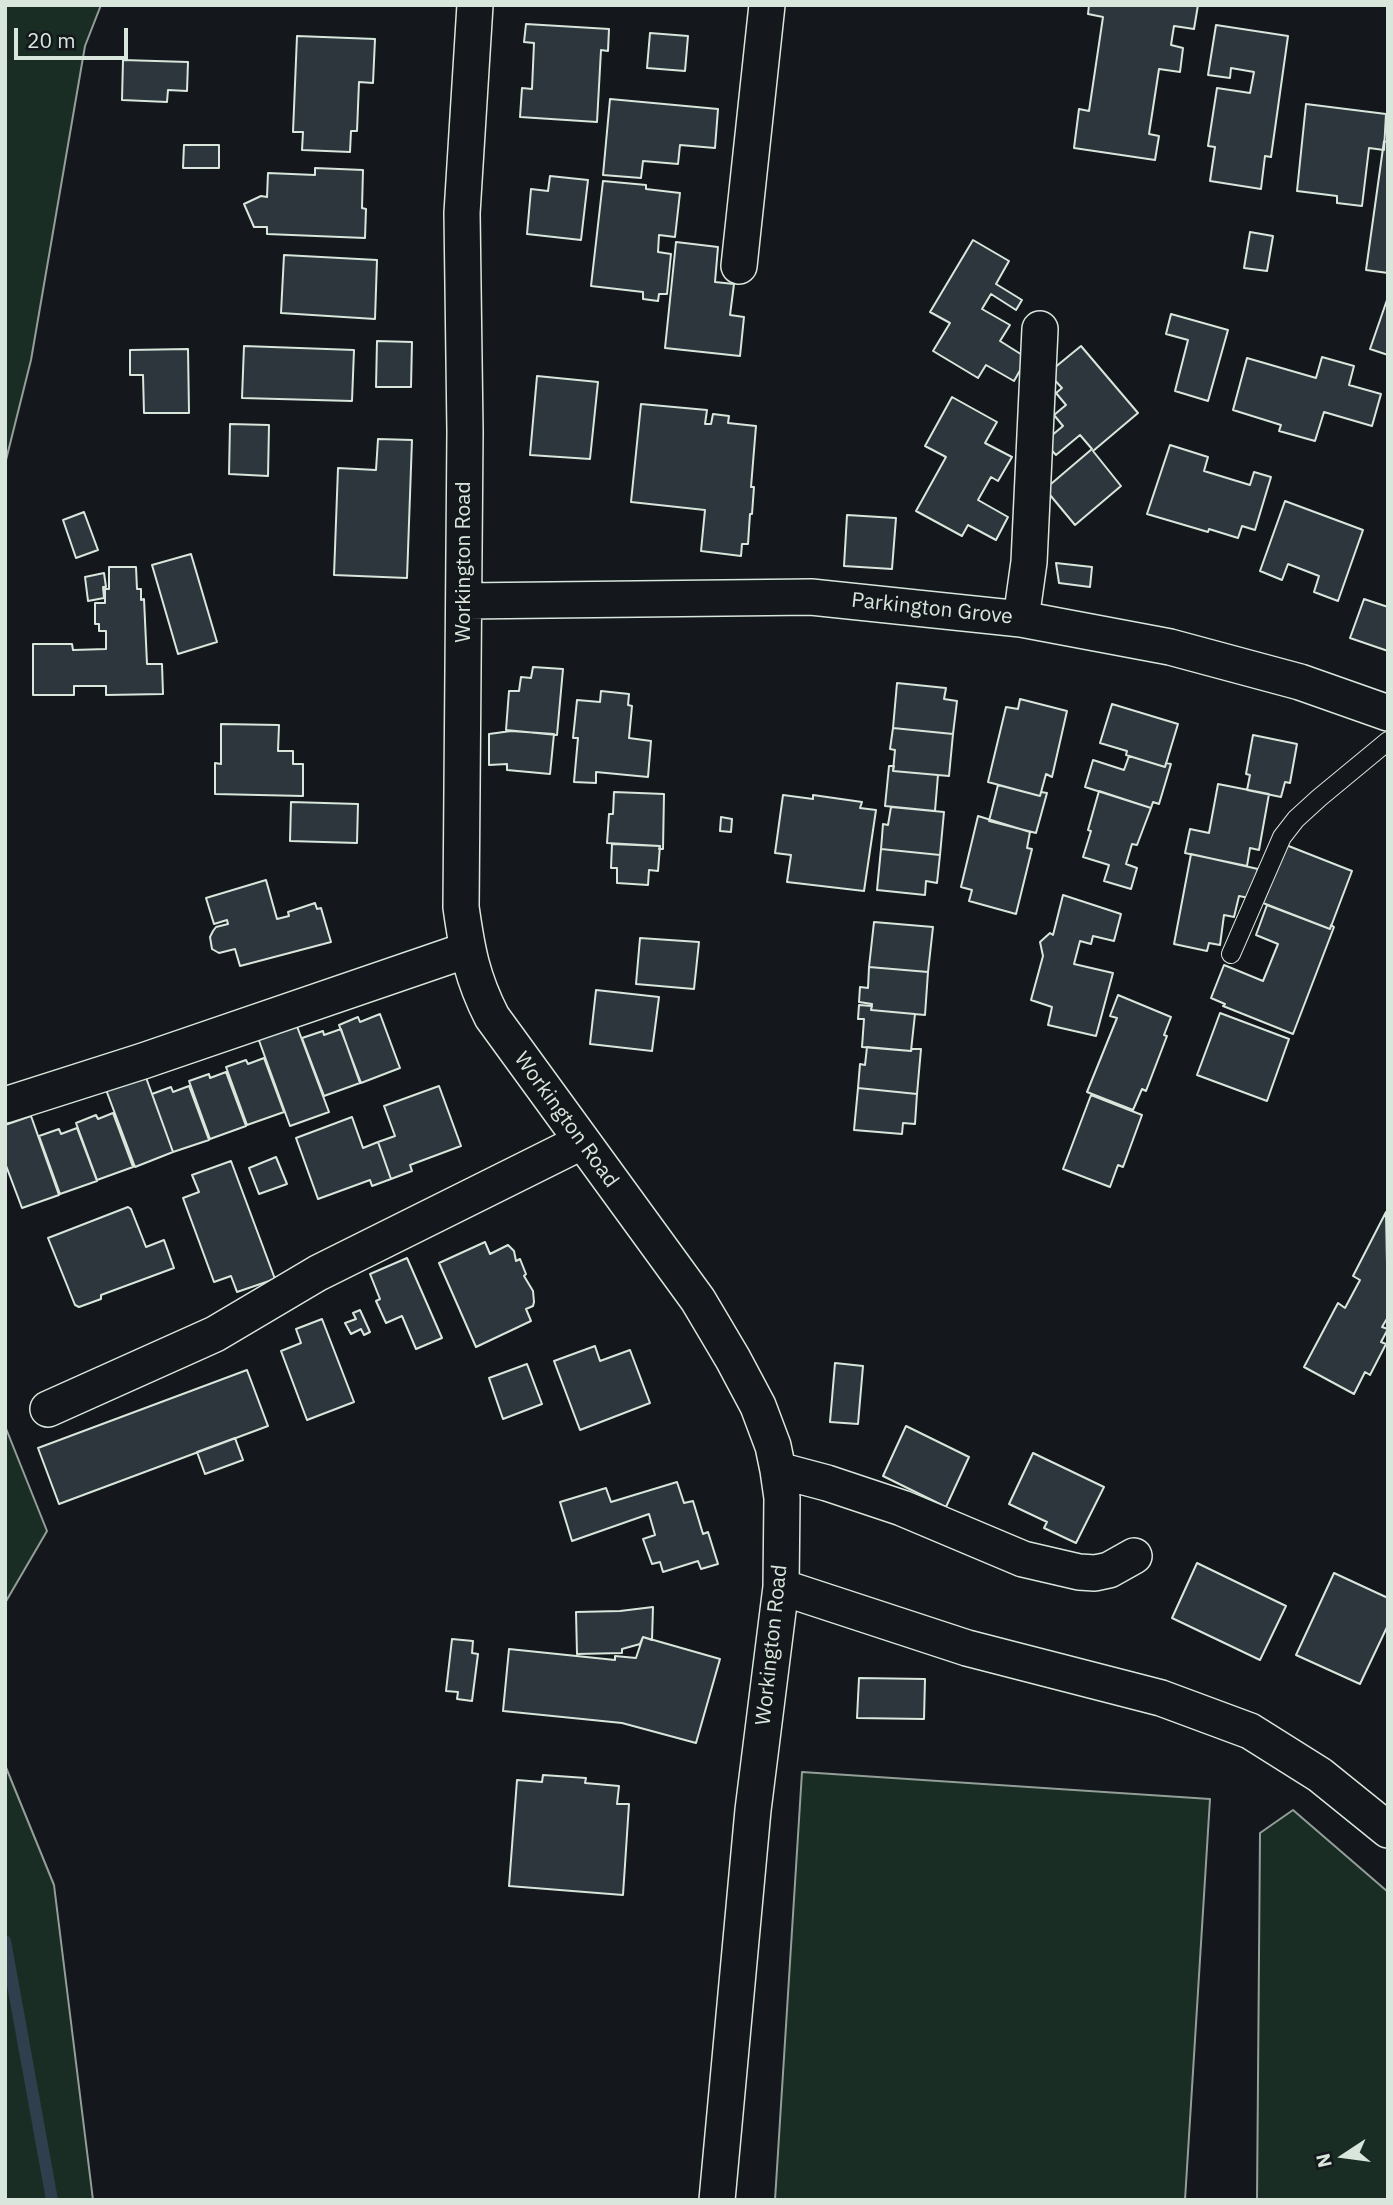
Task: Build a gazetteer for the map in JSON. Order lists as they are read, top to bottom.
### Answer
{
  "streets": {
    "street": ["Workington Road", "Parkington Grove"]
  },
  "crossings": [
    ["Workington Road", "Parkington Grove"]
  ],
  "scale_bar": "20 m",
  "north": "left"
}
